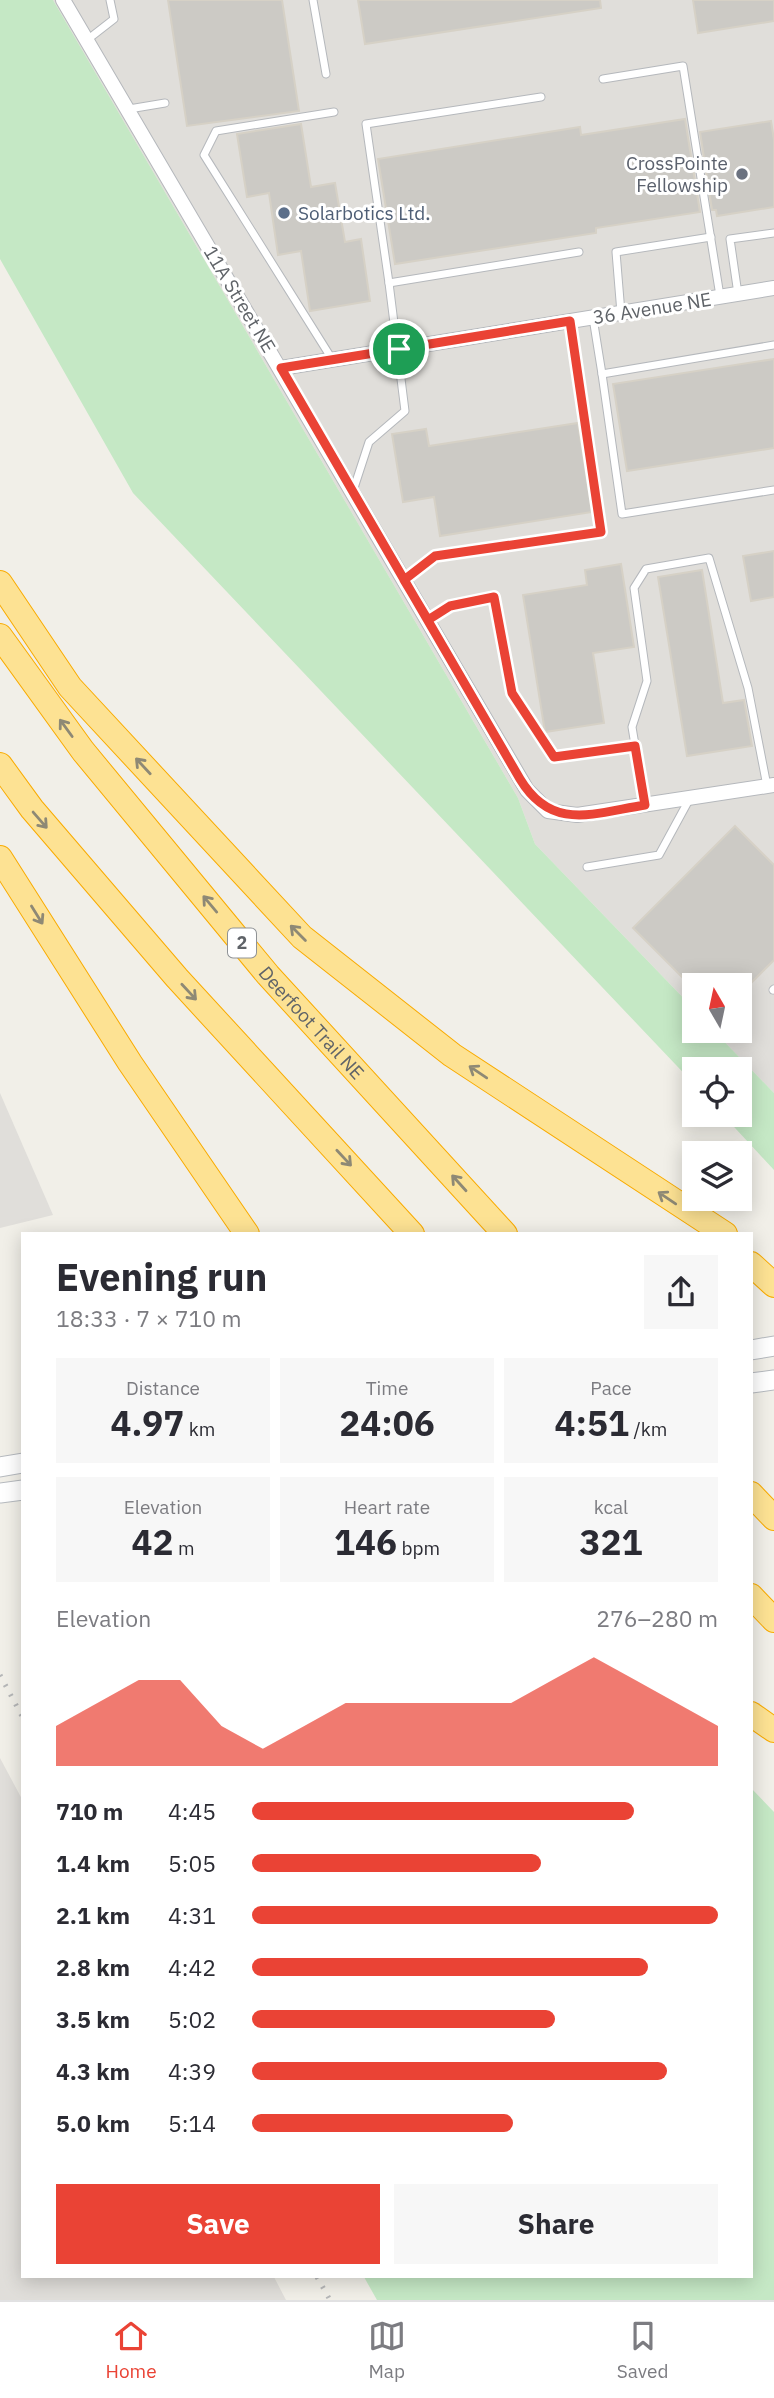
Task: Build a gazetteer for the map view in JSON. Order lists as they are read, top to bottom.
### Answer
{
  "streets": {
    "highway": ["2", "Deerfoot Trail NE"],
    "street": ["11A Street NE", "36 Avenue NE"]
  },
  "crossings": [
    ["11A Street NE", "36 Avenue NE"]
  ],
  "places": ["CrossPointe Fellowship", "Solarbotics Ltd."],
  "north": "top",
  "page": {
    "heading": ["Evening run", "18:33 · 7 × 710 m"],
    "stats": [
      ["Distance", "4.97 km"],
      ["Time", "24:06"],
      ["Pace", "4:51 /km"],
      ["Elevation", "42 m"],
      ["Heart rate", "146 bpm"],
      ["kcal", "321"]
    ],
    "chart": ["Elevation", "276–280 m"],
    "list": [
      {
        "name": "710 m",
        "note": "4:45"
      },
      {
        "name": "1.4 km",
        "note": "5:05"
      },
      {
        "name": "2.1 km",
        "note": "4:31"
      },
      {
        "name": "2.8 km",
        "note": "4:42"
      },
      {
        "name": "3.5 km",
        "note": "5:02"
      },
      {
        "name": "4.3 km",
        "note": "4:39"
      },
      {
        "name": "5.0 km",
        "note": "5:14"
      }
    ],
    "buttons": ["Save", "Share"],
    "tabs": ["Home", "Map", "Saved"]
  }
}
